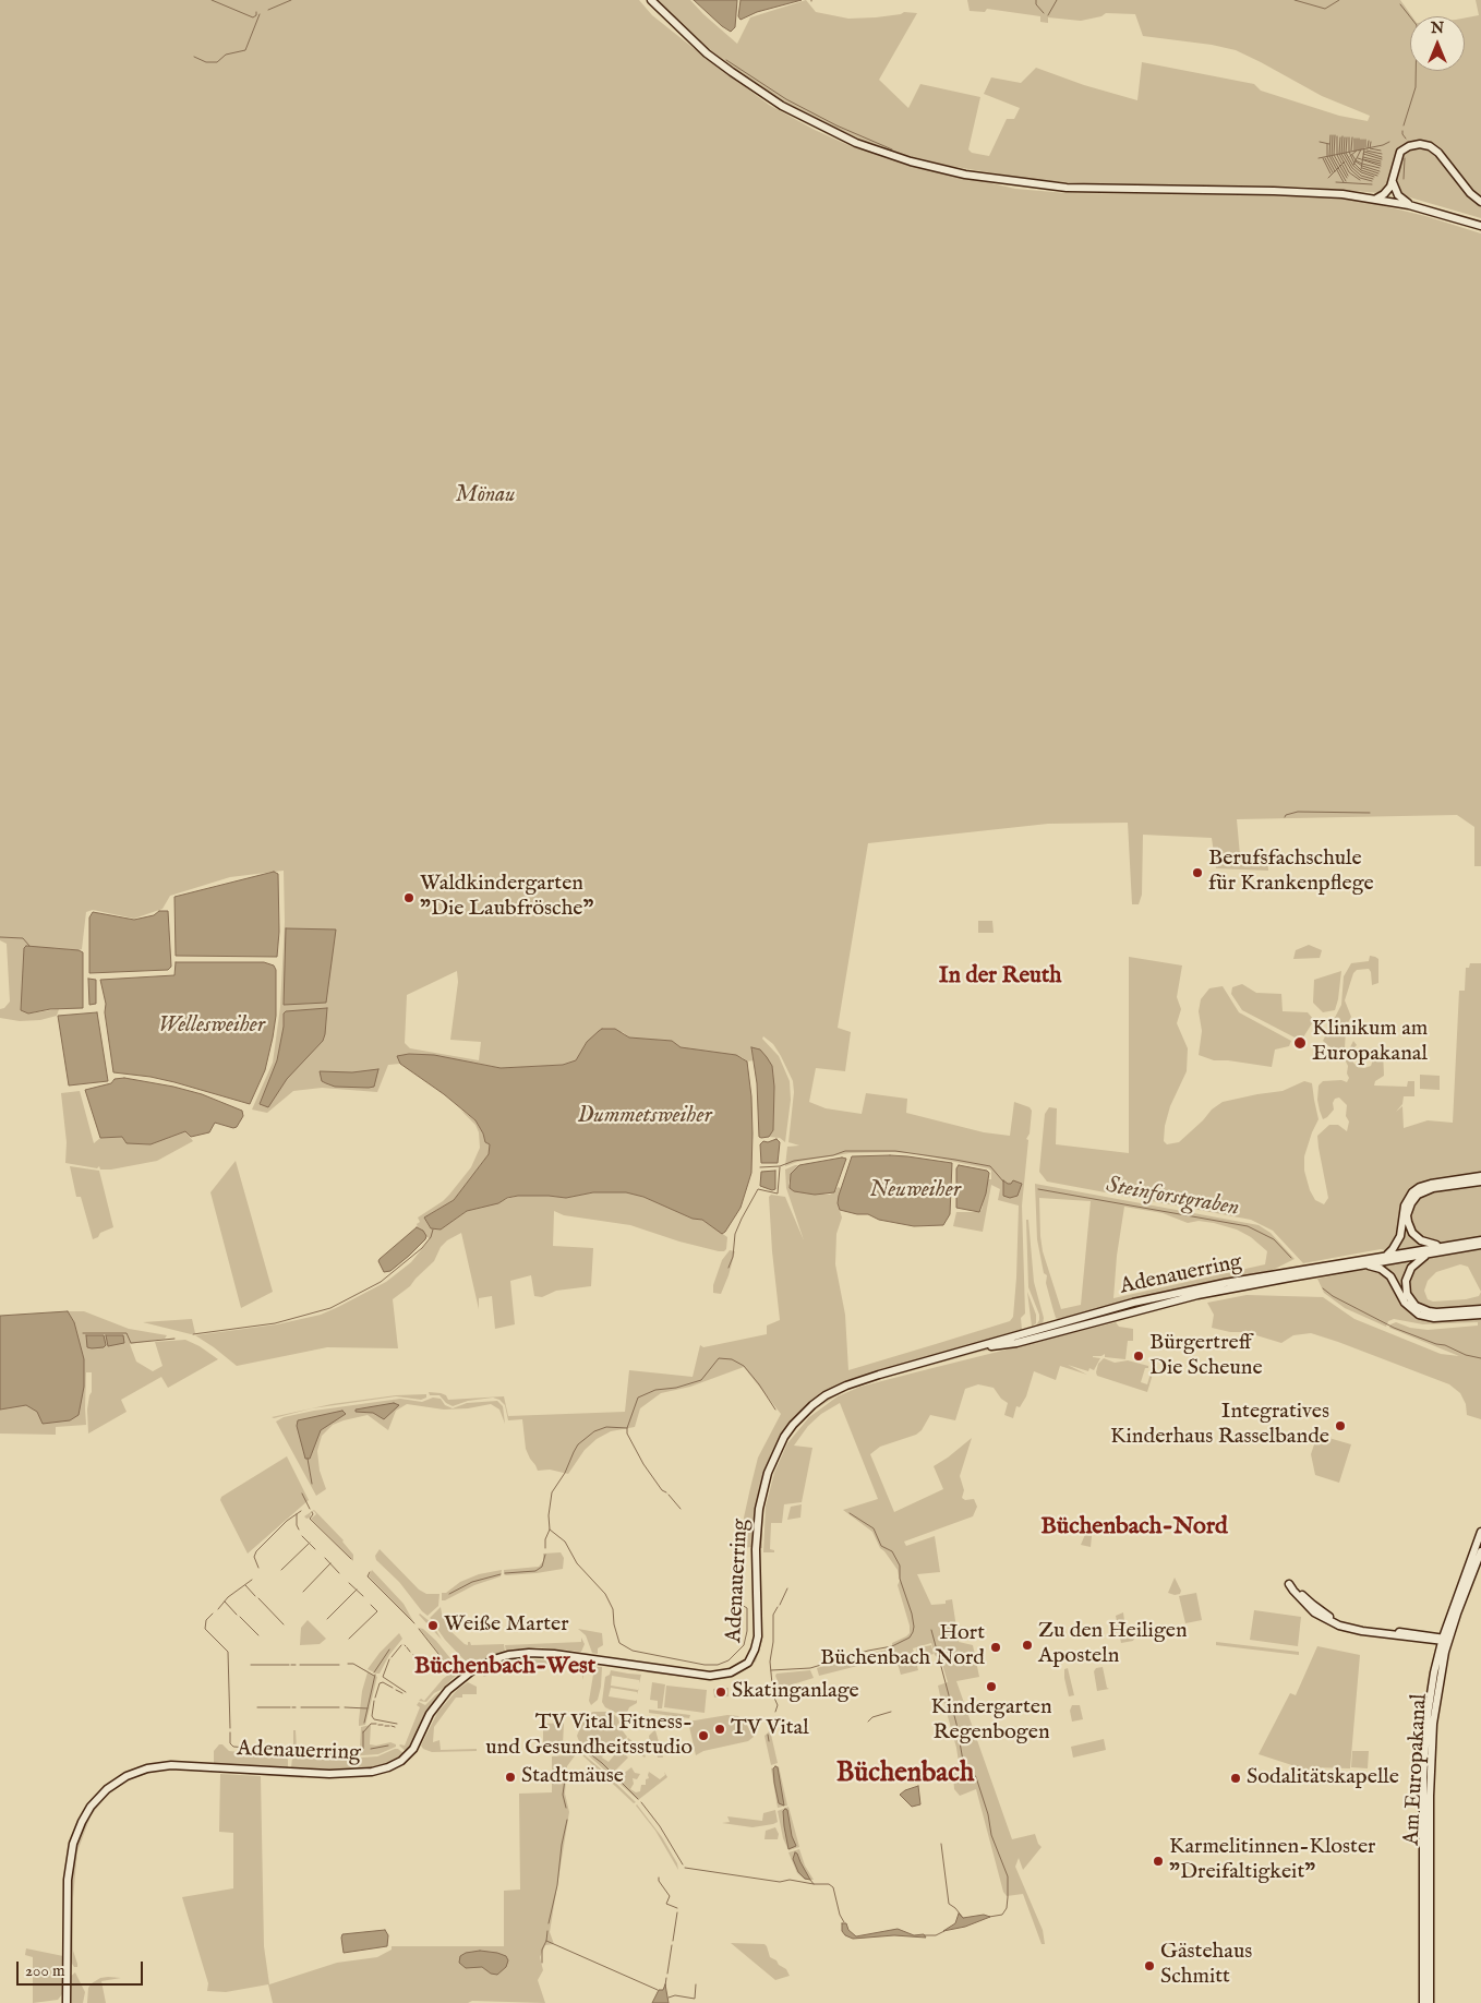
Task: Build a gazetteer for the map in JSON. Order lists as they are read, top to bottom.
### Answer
{
  "streets": {
    "main road": ["Adenauerring", "Am Europakanal"]
  },
  "districts": [
    "In der Reuth",
    "Büchenbach-Nord",
    "Büchenbach-West",
    "Büchenbach"
  ],
  "water": [
    "Wellesweiher",
    "Dummetsweiher",
    "Neuweiher",
    "Steinforstgraben"
  ],
  "parks": ["Mönau"],
  "places": [
    "Berufsfachschule für Krankenpflege",
    "Waldkindergarten \"Die Laubfrösche\"",
    "Klinikum am Europakanal",
    "Bürgertreff Die Scheune",
    "Integratives Kinderhaus Rasselbande",
    "Weiße Marter",
    "Zu den Heiligen Aposteln",
    "Hort Büchenbach Nord",
    "Kindergarten Regenbogen",
    "Skatinganlage",
    "TV Vital",
    "TV Vital Fitness- und Gesundheitsstudio",
    "Stadtmäuse",
    "Sodalitätskapelle",
    "Karmelitinnen-Kloster \"Dreifaltigkeit\"",
    "Gästehaus Schmitt"
  ],
  "scale_bar": "200 m",
  "north": "top"
}
